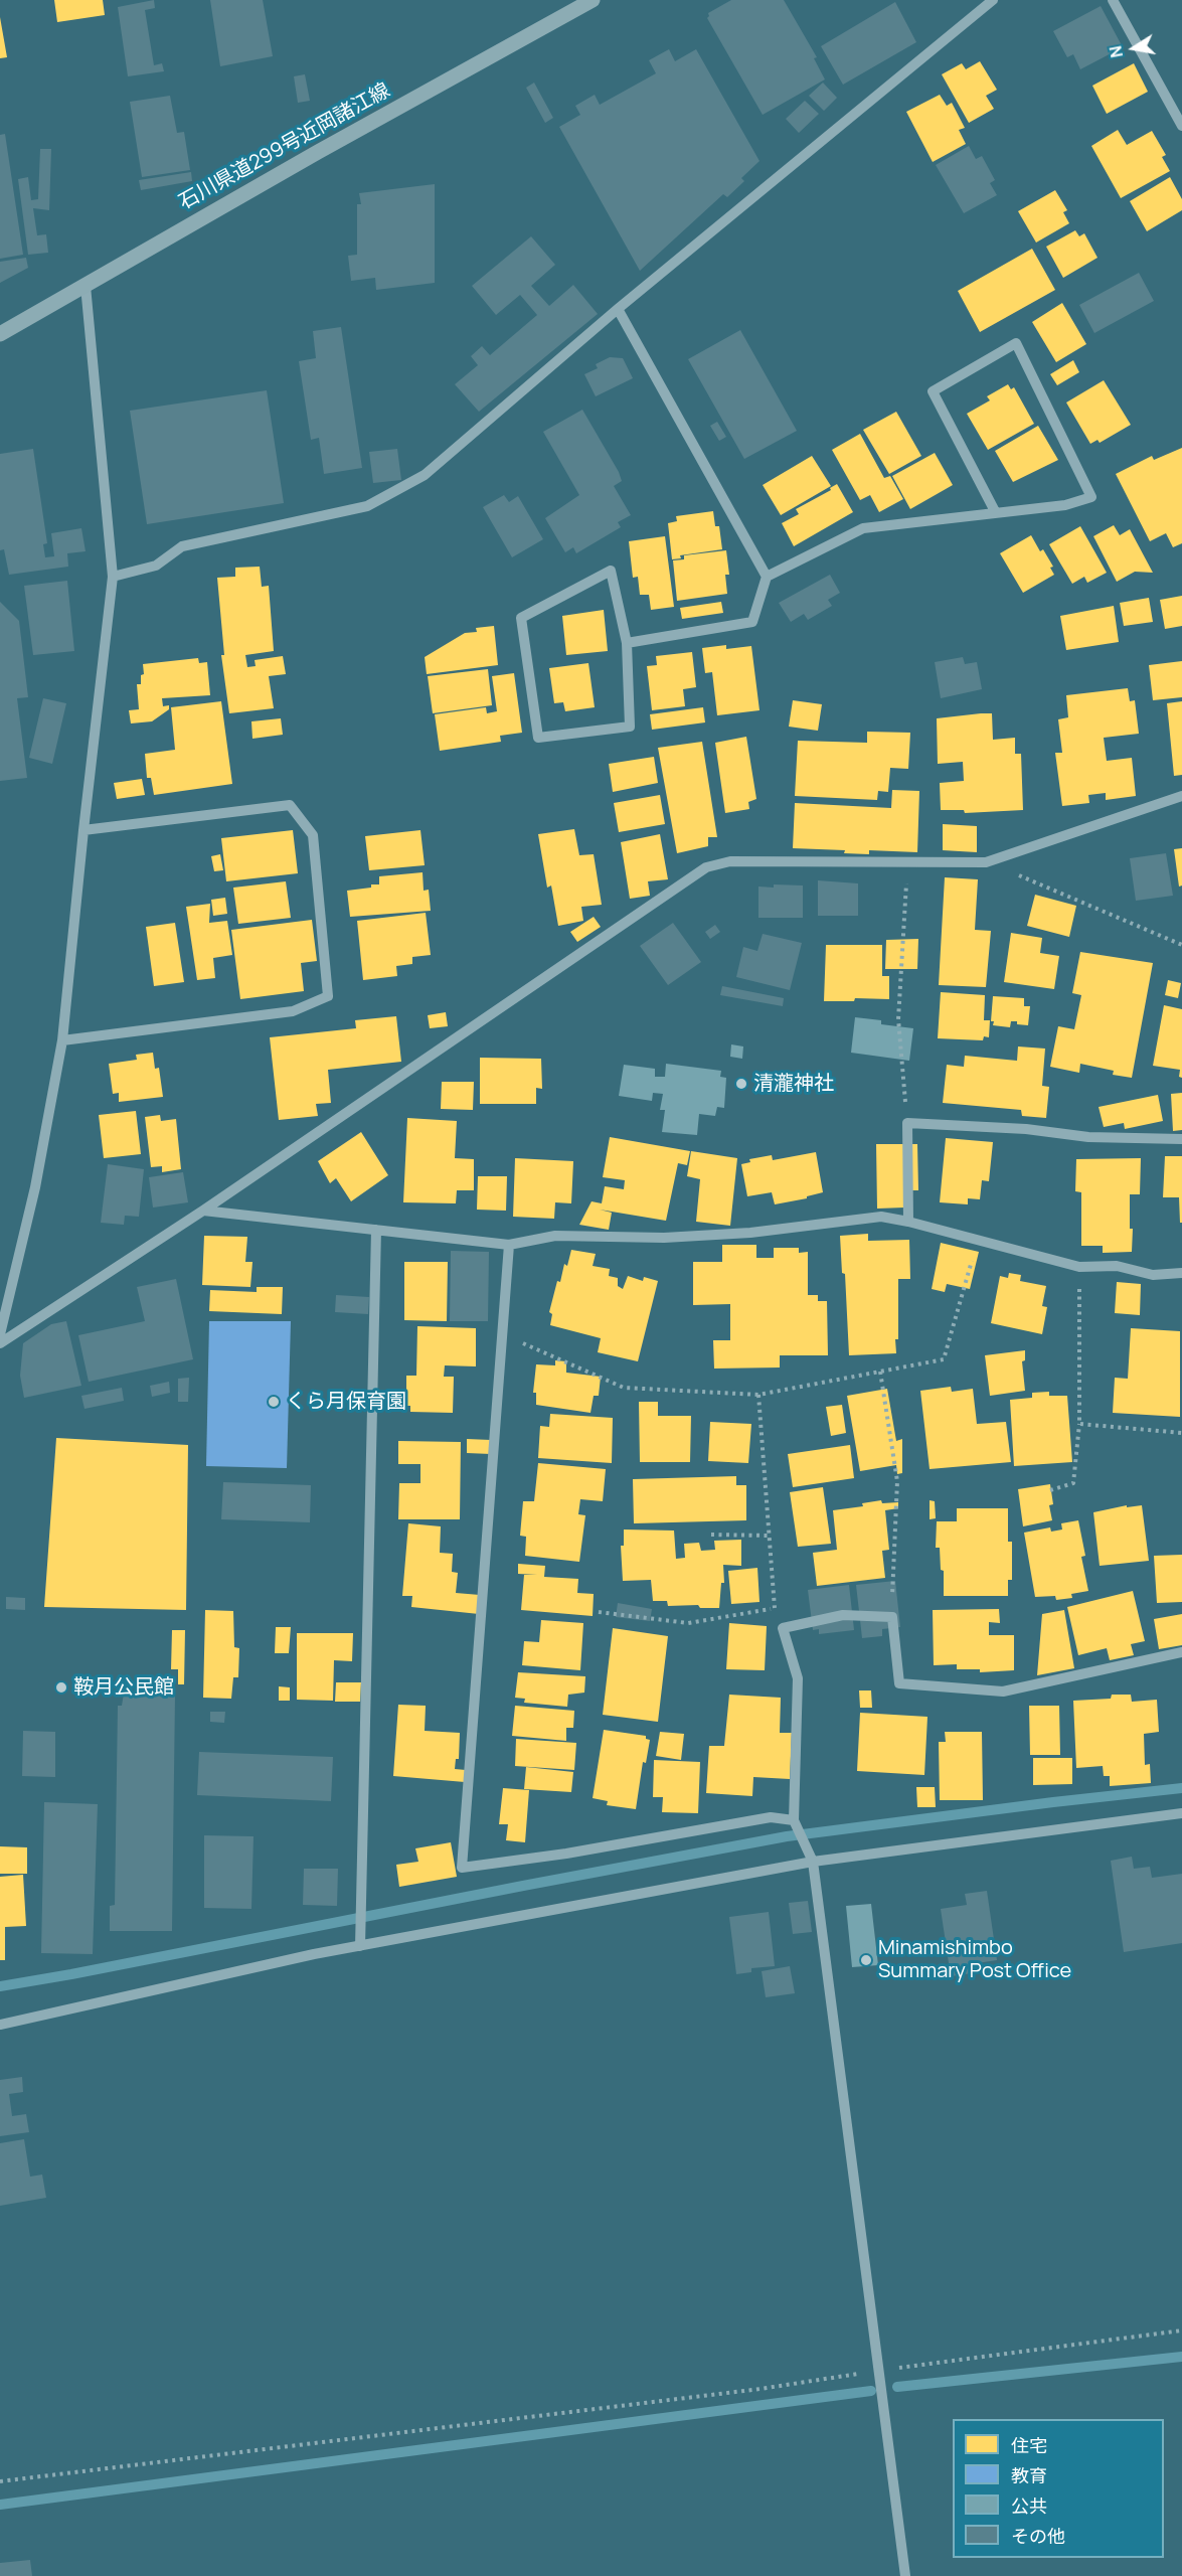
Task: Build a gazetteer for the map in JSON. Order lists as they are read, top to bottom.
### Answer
{
  "streets": {
    "main road": ["石川県道299号近岡諸江線"]
  },
  "places": [
    "清瀧神社",
    "くら月保育園",
    "鞍月公民館",
    "Minamishimbo Summary Post Office"
  ],
  "legend": [
    "住宅",
    "教育",
    "公共",
    "その他"
  ],
  "north": "left"
}
